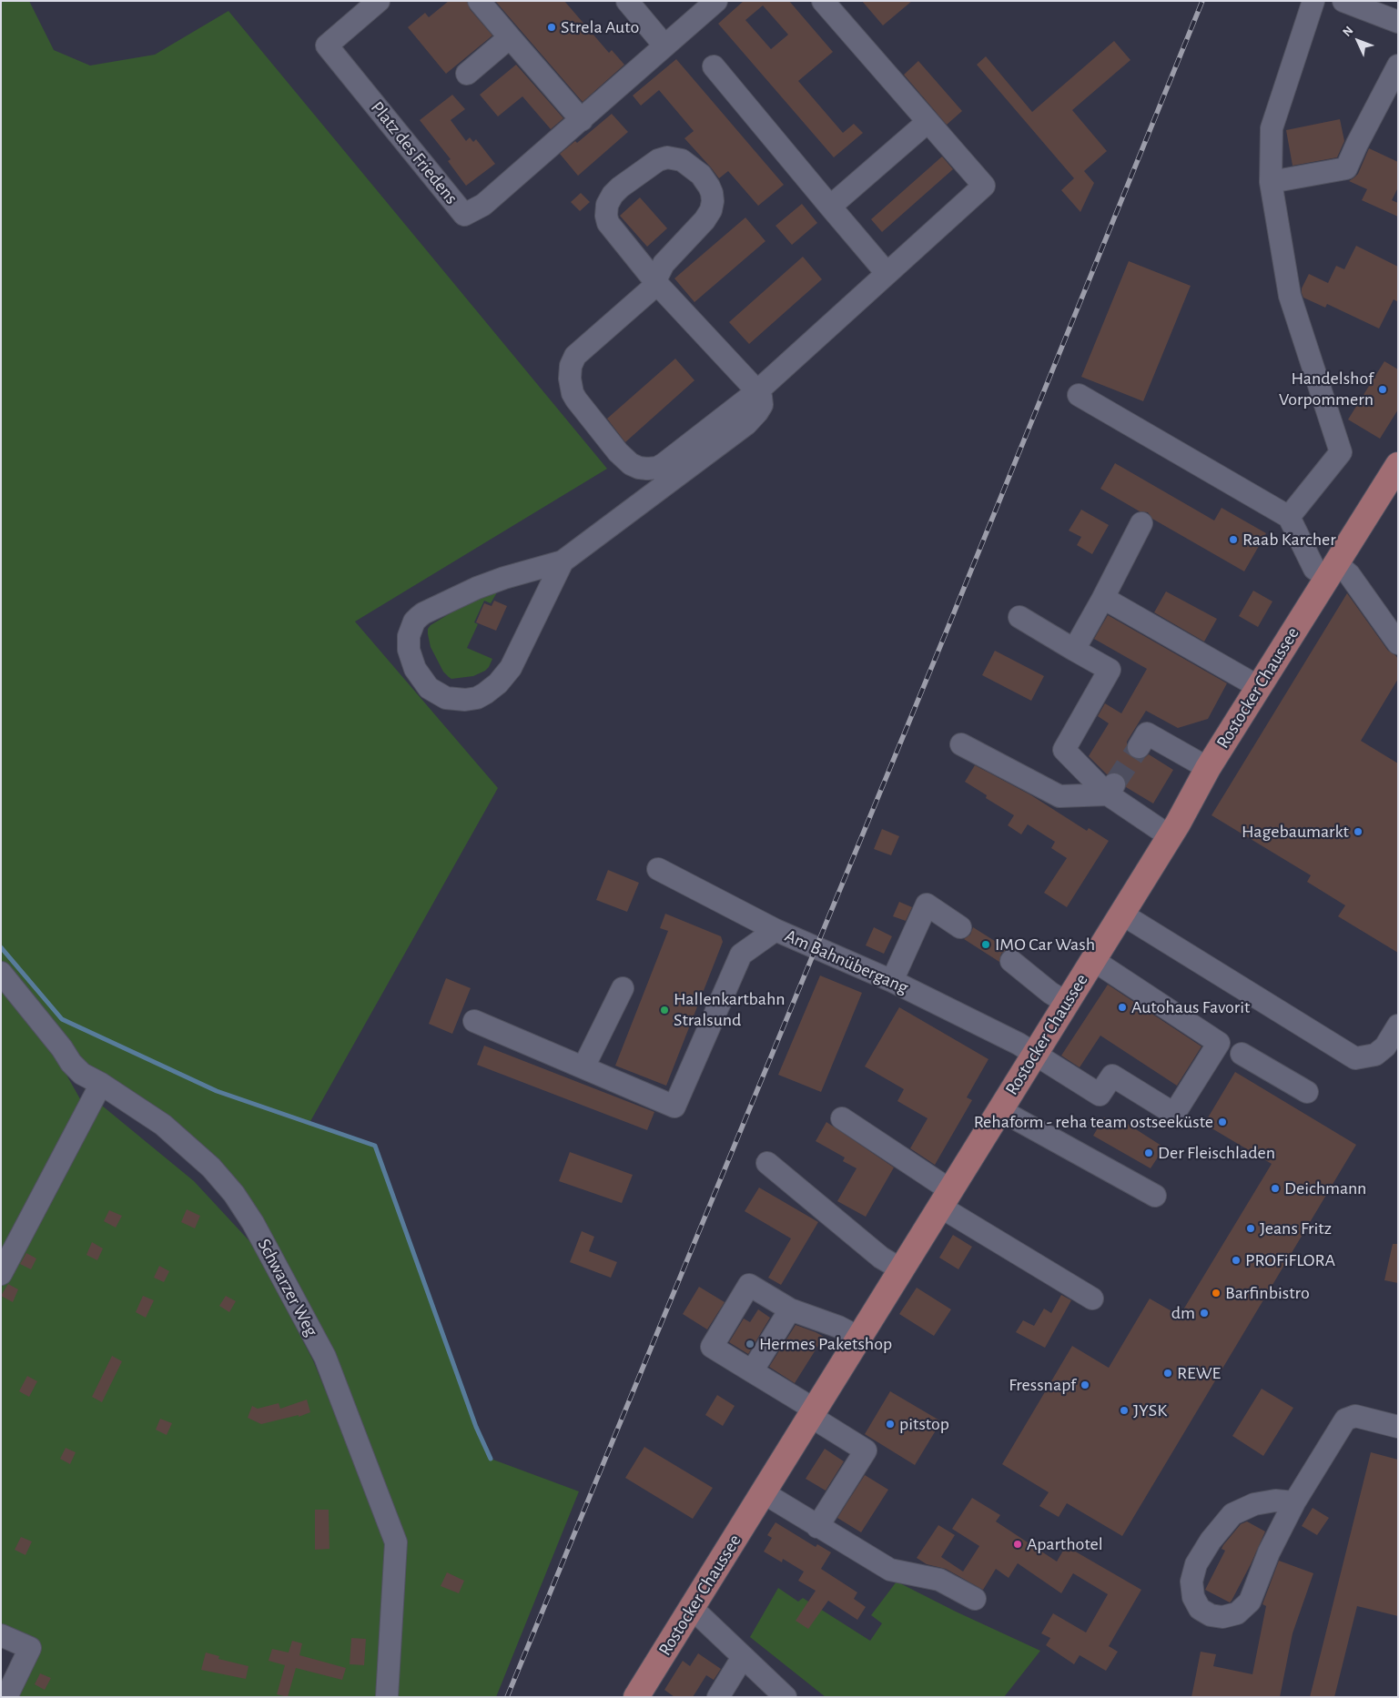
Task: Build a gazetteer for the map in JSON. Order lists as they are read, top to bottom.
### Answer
{
  "streets": {
    "main road": ["Rostocker Chaussee"],
    "street": ["Platz des Friedens", "Am Bahnübergang", "Schwarzer Weg"]
  },
  "crossings": [
    ["Rostocker Chaussee", "Am Bahnübergang"]
  ],
  "places": [
    "Strela Auto",
    "Handelshof Vorpommern",
    "Raab Karcher",
    "Hagebaumarkt",
    "IMO Car Wash",
    "Autohaus Favorit",
    "Hallenkartbahn Stralsund",
    "Rehaform - reha team ostseeküste",
    "Der Fleischladen",
    "Deichmann",
    "Jeans Fritz",
    "PROFiFLORA",
    "Barfinbistro",
    "dm",
    "Hermes Paketshop",
    "REWE",
    "Fressnapf",
    "JYSK",
    "pitstop",
    "Aparthotel"
  ],
  "north": "top left"
}
